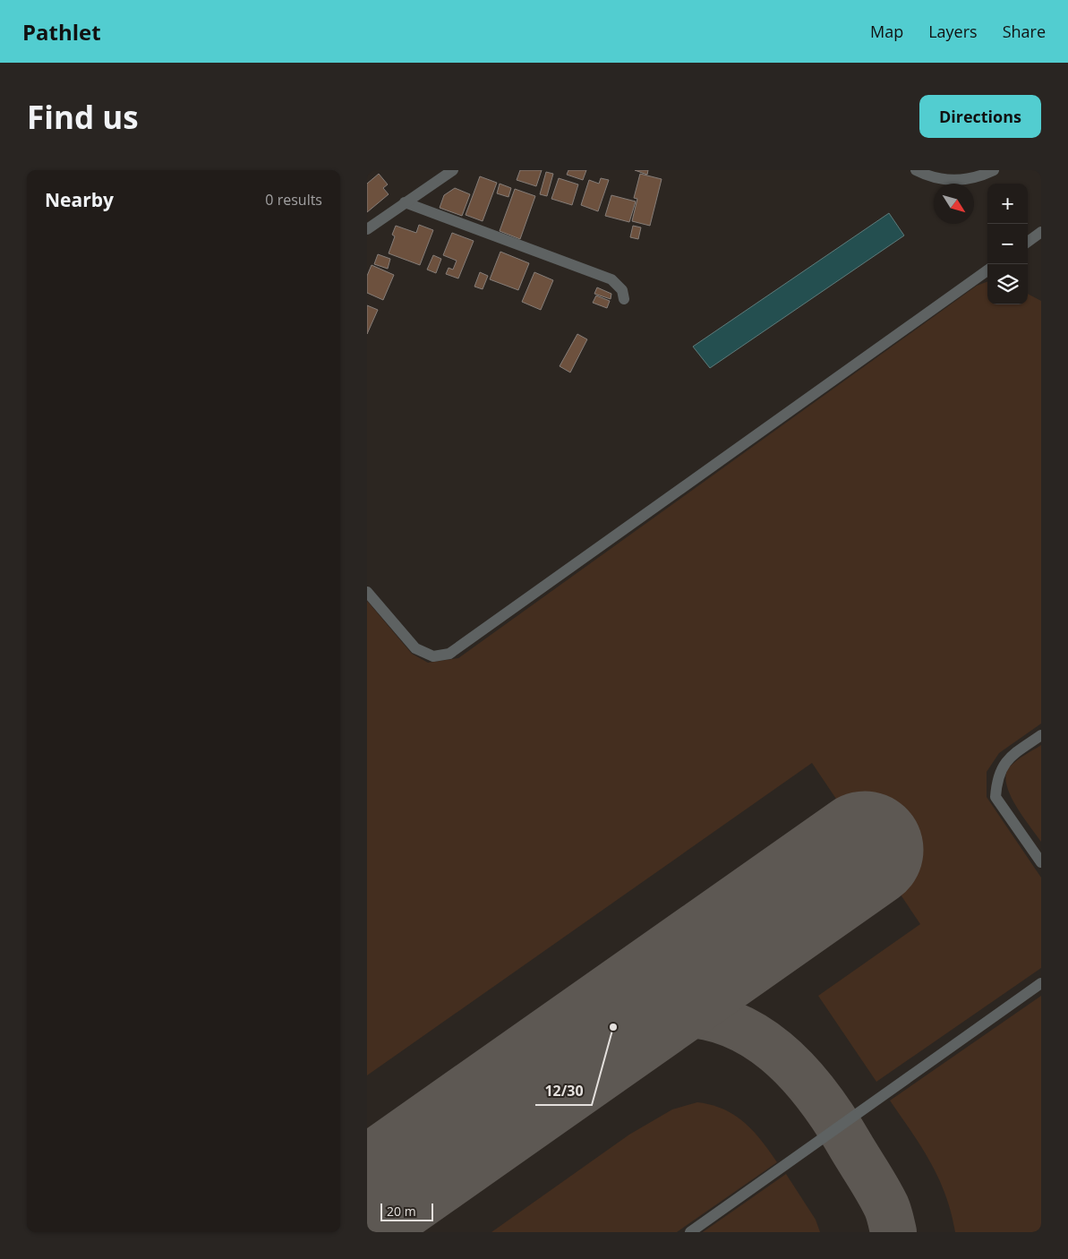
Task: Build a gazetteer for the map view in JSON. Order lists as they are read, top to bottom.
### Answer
{
  "places": ["12/30"],
  "scale_bar": "20 m",
  "north": "bottom right",
  "page": {
    "header": "Pathlet",
    "nav": ["Map", "Layers", "Share"],
    "buttons": "Directions",
    "title": "Find us",
    "heading": ["Nearby", "0 results"],
    "map_buttons": ["+", "−"],
    "scale": "20 m"
  }
}
